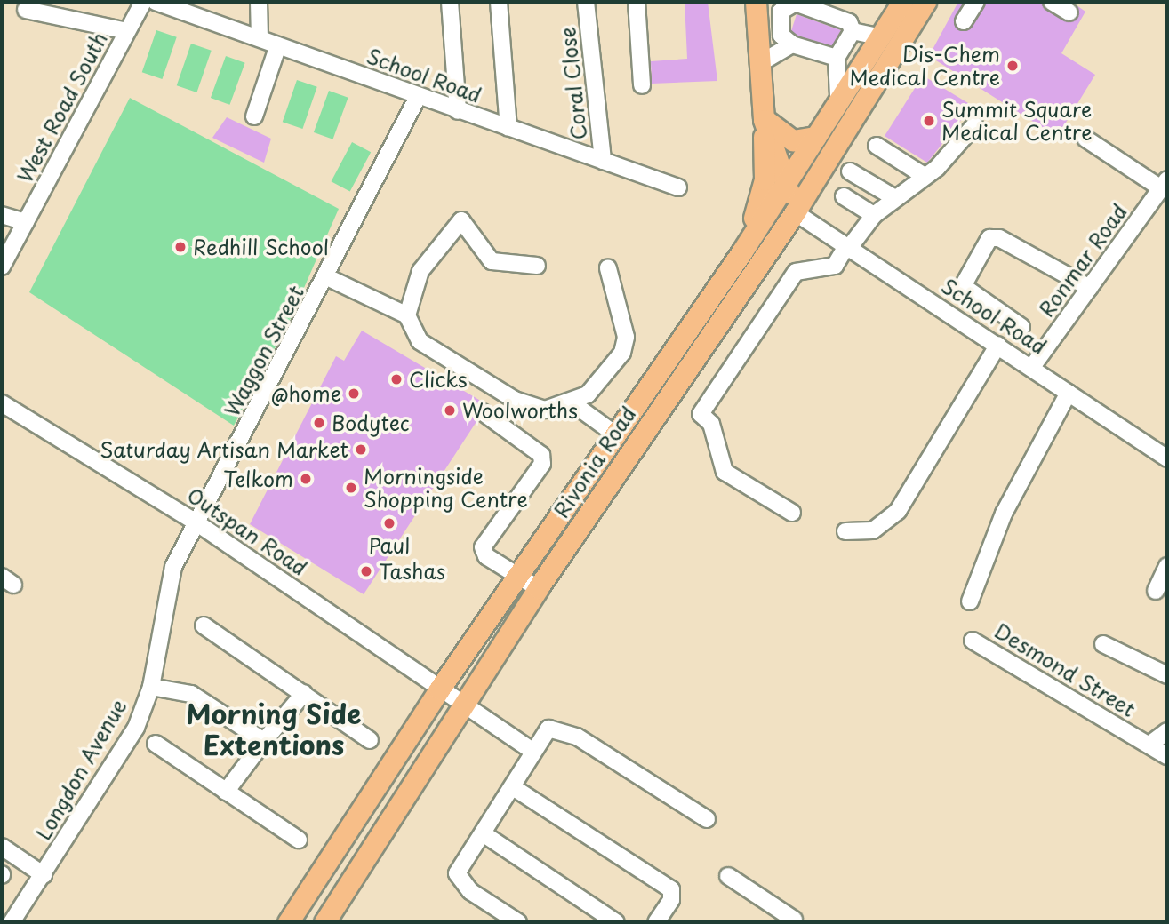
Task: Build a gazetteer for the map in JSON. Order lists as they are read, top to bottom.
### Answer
{
  "streets": {
    "main road": ["Rivonia Road"],
    "street": [
      "School Road",
      "Coral Close",
      "West Road South",
      "Ronmar Road",
      "Waggon Street",
      "Outspan Road",
      "Desmond Street",
      "Longdon Avenue"
    ]
  },
  "crossings": [
    ["School Road", "Coral Close"],
    ["School Road", "Ronmar Road"],
    ["School Road", "Waggon Street"],
    ["School Road", "Rivonia Road"],
    ["Waggon Street", "Outspan Road"],
    ["Waggon Street", "Longdon Avenue"],
    ["Rivonia Road", "Outspan Road"],
    ["Outspan Road", "Longdon Avenue"]
  ],
  "districts": ["Morning Side Extentions"],
  "places": [
    "Dis-Chem Medical Centre",
    "Summit Square Medical Centre",
    "Redhill School",
    "Clicks",
    "@home",
    "Woolworths",
    "Bodytec",
    "Saturday Artisan Market",
    "Telkom",
    "Morningside Shopping Centre",
    "Paul",
    "Tashas"
  ]
}
